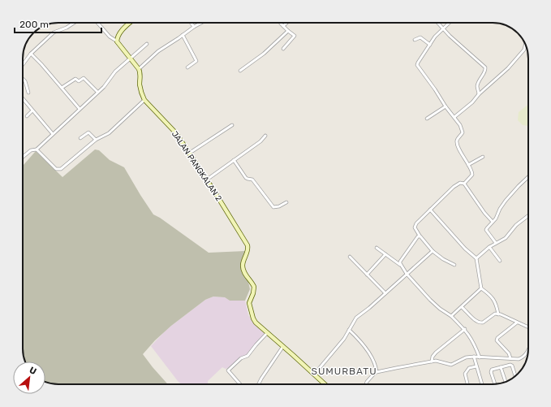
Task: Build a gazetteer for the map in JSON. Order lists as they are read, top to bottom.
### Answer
{
  "streets": {
    "street": ["JALAN PANGKALAN 2"]
  },
  "districts": ["SUMURBATU"],
  "scale_bar": "200 m",
  "north": "top right"
}
